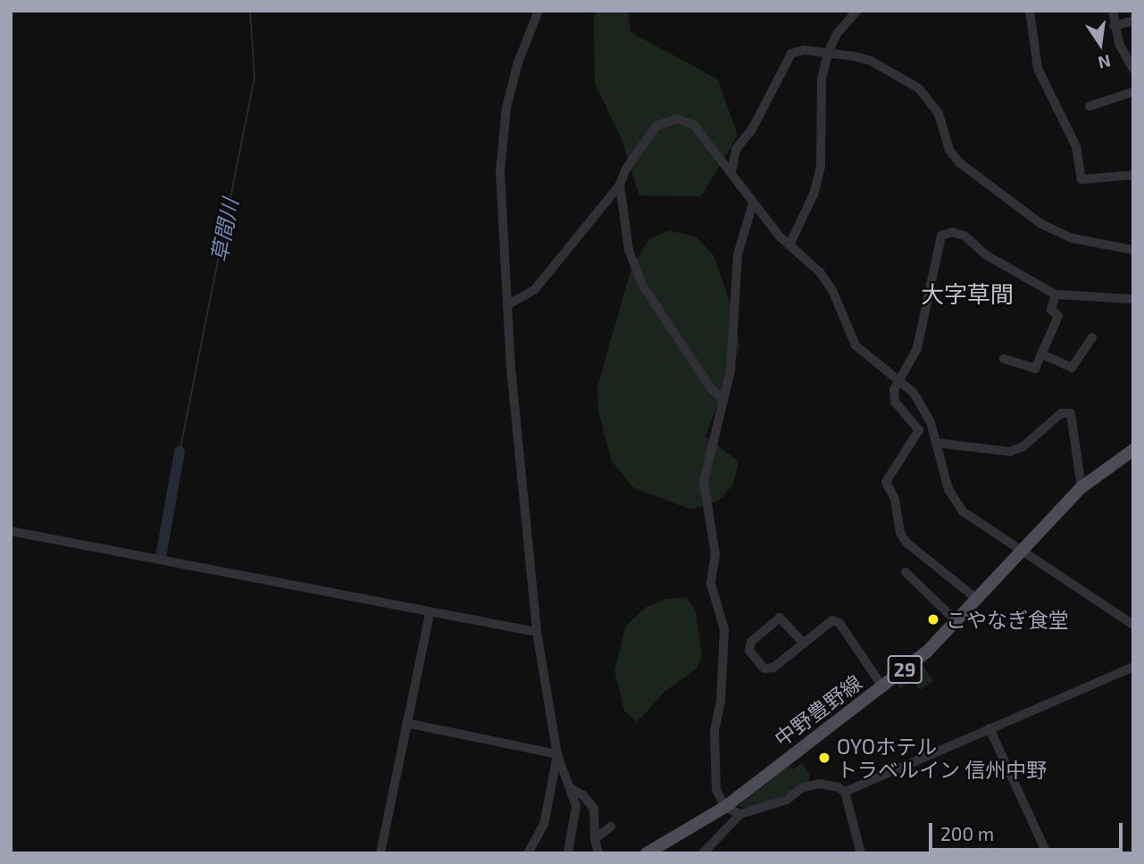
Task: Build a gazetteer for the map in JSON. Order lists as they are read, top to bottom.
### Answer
{
  "streets": {
    "main road": ["29", "中野豊野線"]
  },
  "districts": ["大字草間"],
  "water": ["草間川"],
  "places": ["こやなぎ食堂", "OYOホテル トラベルイン 信州中野"],
  "scale_bar": "200 m",
  "north": "bottom"
}
